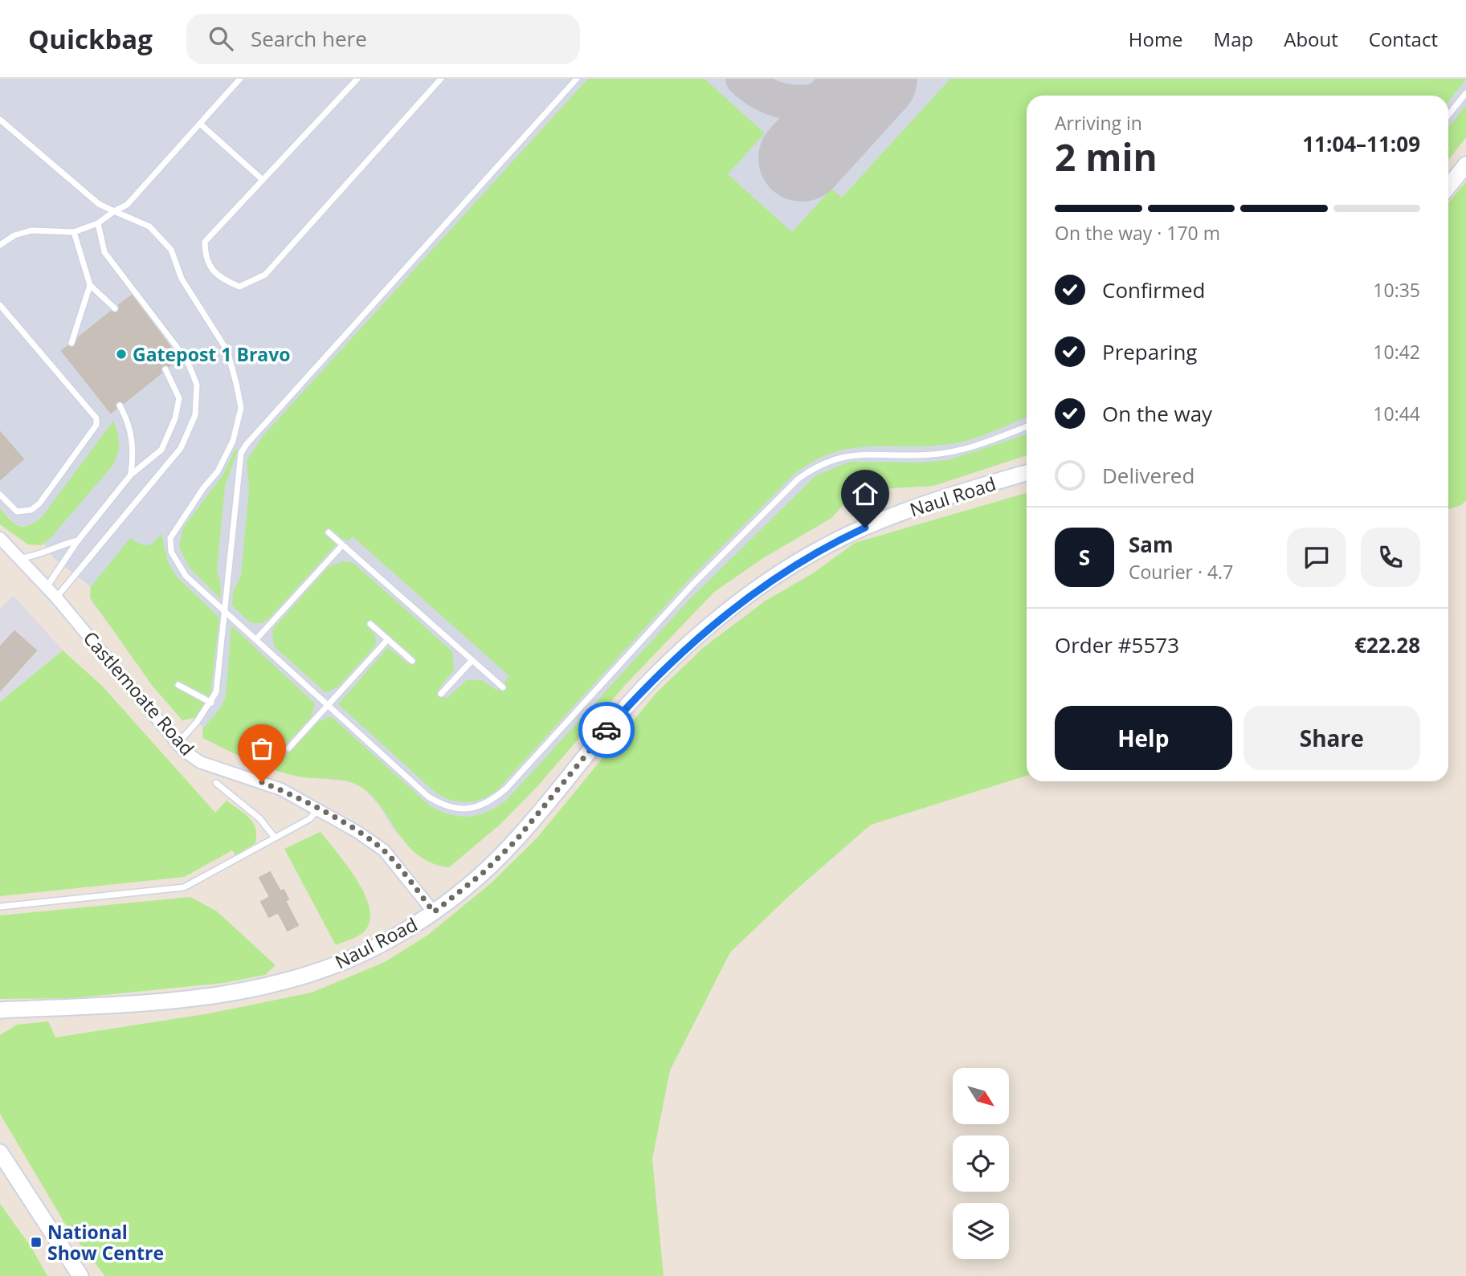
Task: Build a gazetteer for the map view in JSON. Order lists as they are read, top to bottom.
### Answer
{
  "streets": {
    "street": ["Naul Road", "Castlemoate Road"]
  },
  "crossings": [
    ["Naul Road", "Castlemoate Road"]
  ],
  "places": {
    "other": ["Gatepost 1 Bravo"],
    "transit": ["National Show Centre"]
  },
  "north": "bottom right",
  "page": {
    "header": "Quickbag",
    "search": "Search here",
    "nav": [
      "Home",
      "Map",
      "About",
      "Contact"
    ],
    "heading": ["2 min", "Arriving in", "11:04–11:09"],
    "panel": [
      "Sam",
      "Courier · 4.7",
      "Order #5573",
      "€22.28"
    ],
    "bar": "On the way · 170 m",
    "list": [
      ["Confirmed", "10:35"],
      ["Preparing", "10:42"],
      ["On the way", "10:44"],
      "Delivered"
    ],
    "round": "S",
    "buttons": ["Help", "Share"]
  }
}
